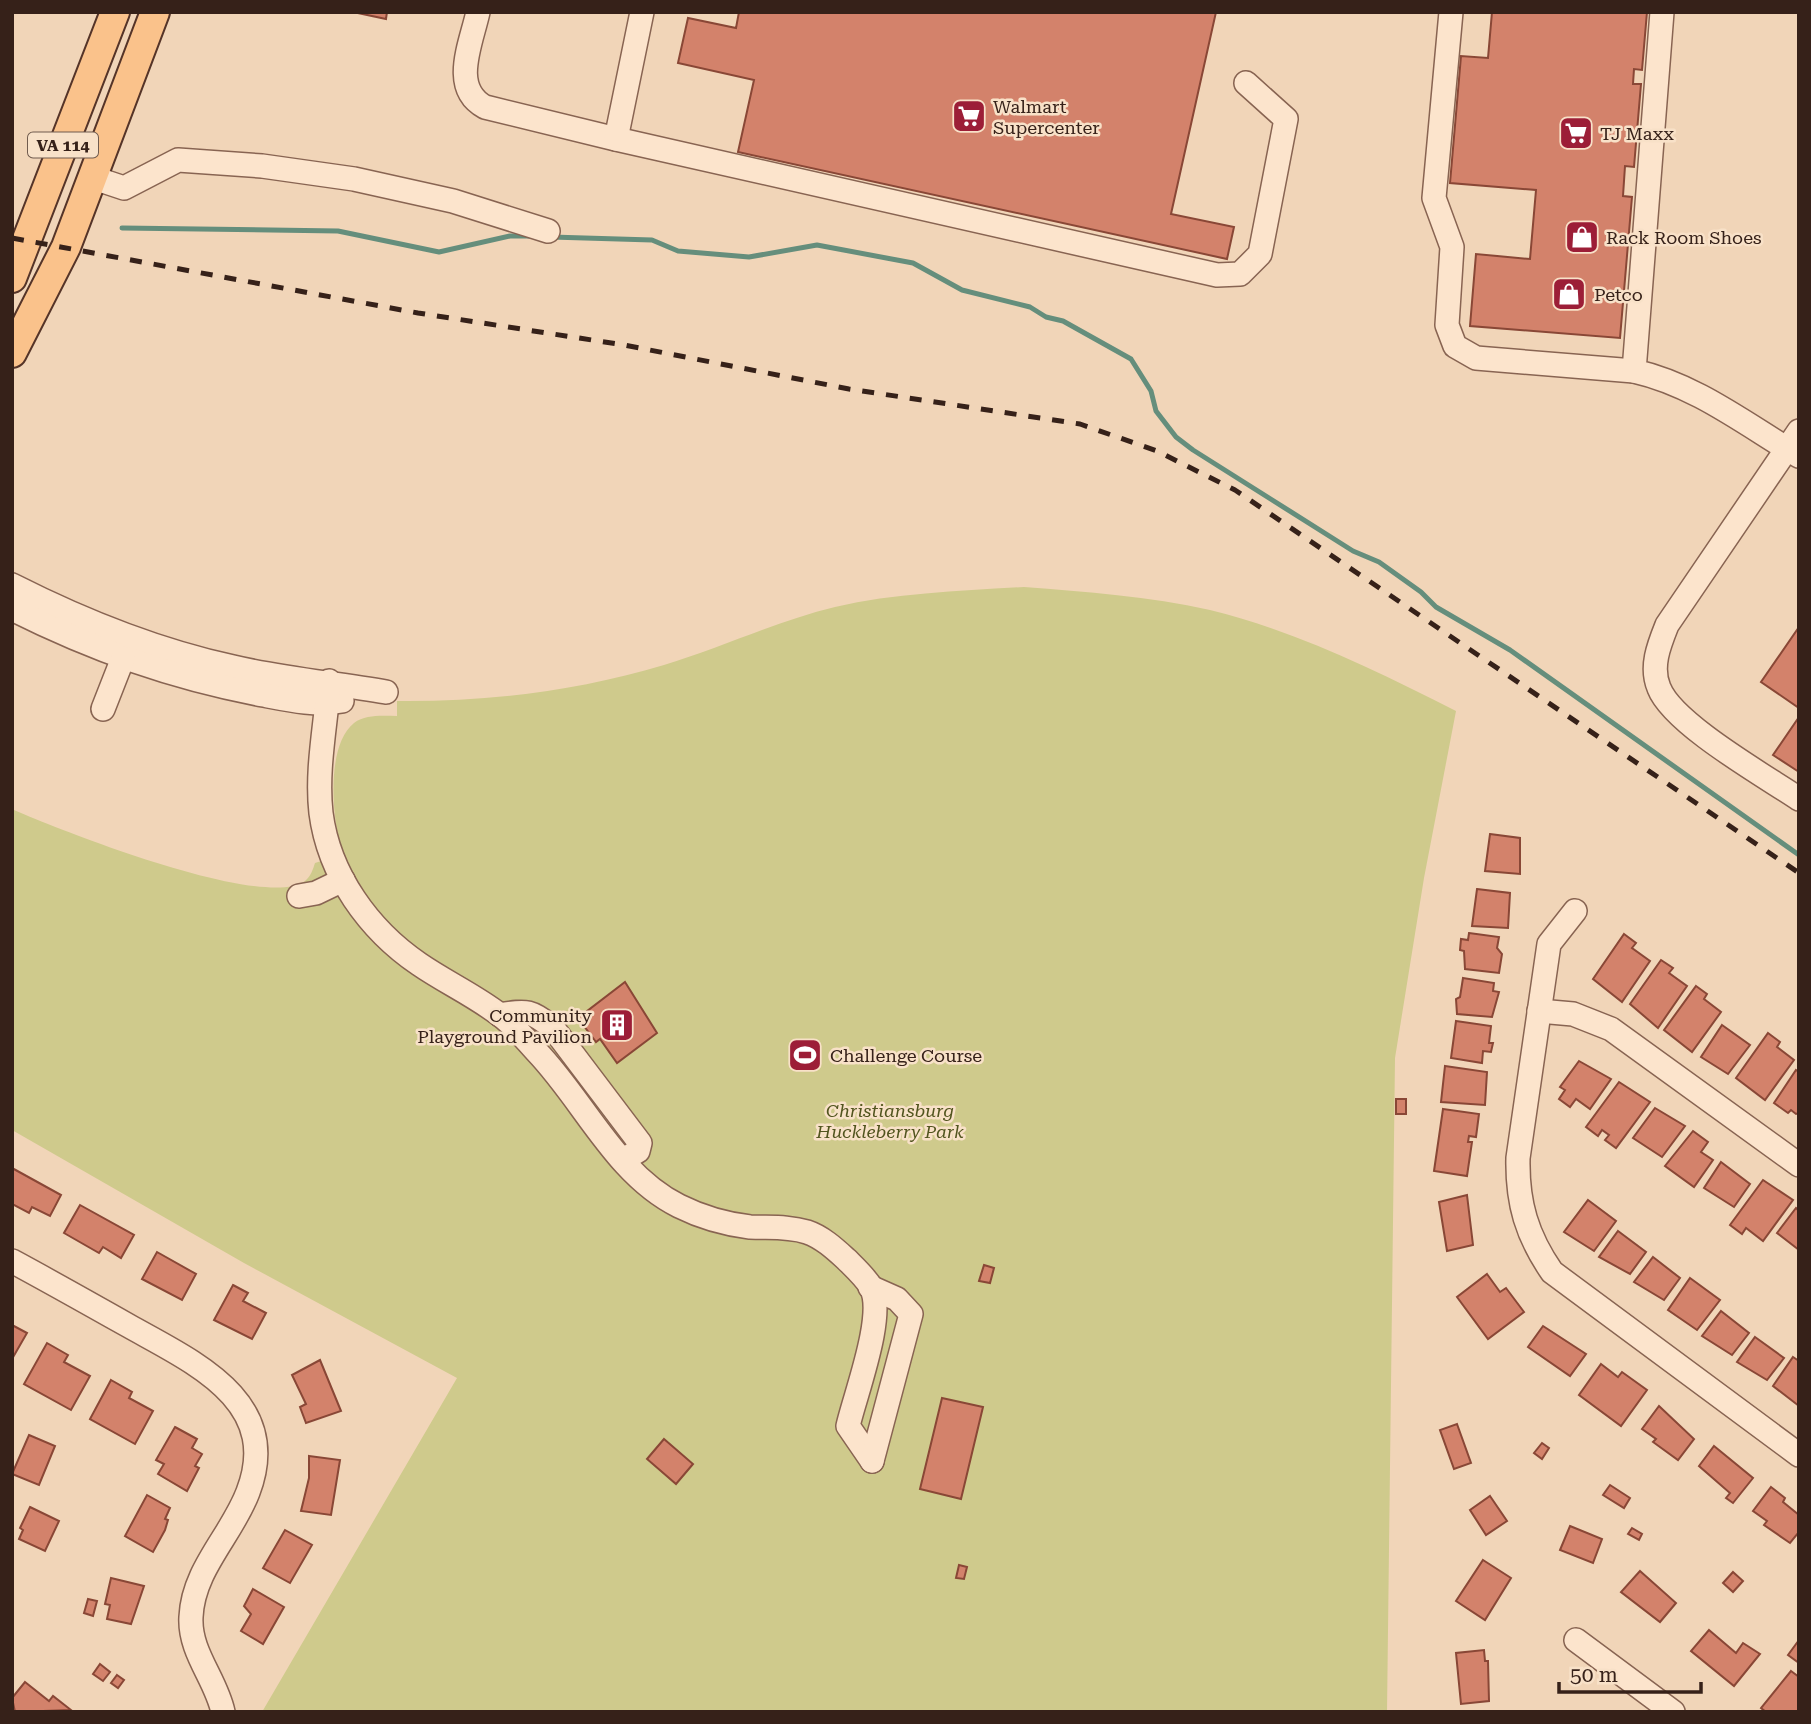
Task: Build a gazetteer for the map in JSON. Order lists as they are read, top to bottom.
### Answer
{
  "streets": {
    "main road": ["VA 114"]
  },
  "parks": ["Christiansburg Huckleberry Park"],
  "places": {
    "supermarket": ["Walmart Supercenter", "TJ Maxx"],
    "shop": ["Rack Room Shoes", "Petco"],
    "building": ["Community Playground Pavilion"],
    "sports": ["Challenge Course"]
  },
  "scale_bar": "50 m"
}
